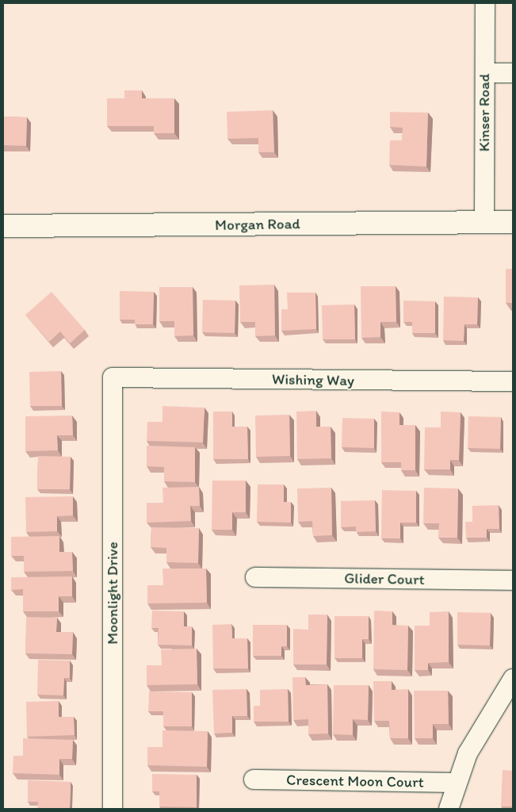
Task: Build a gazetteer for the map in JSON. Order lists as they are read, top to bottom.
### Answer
{
  "streets": {
    "street": [
      "Kinser Road",
      "Morgan Road",
      "Wishing Way",
      "Glider Court",
      "Moonlight Drive",
      "Crescent Moon Court"
    ]
  },
  "crossings": [
    ["Kinser Road", "Morgan Road"],
    ["Wishing Way", "Moonlight Drive"]
  ]
}
